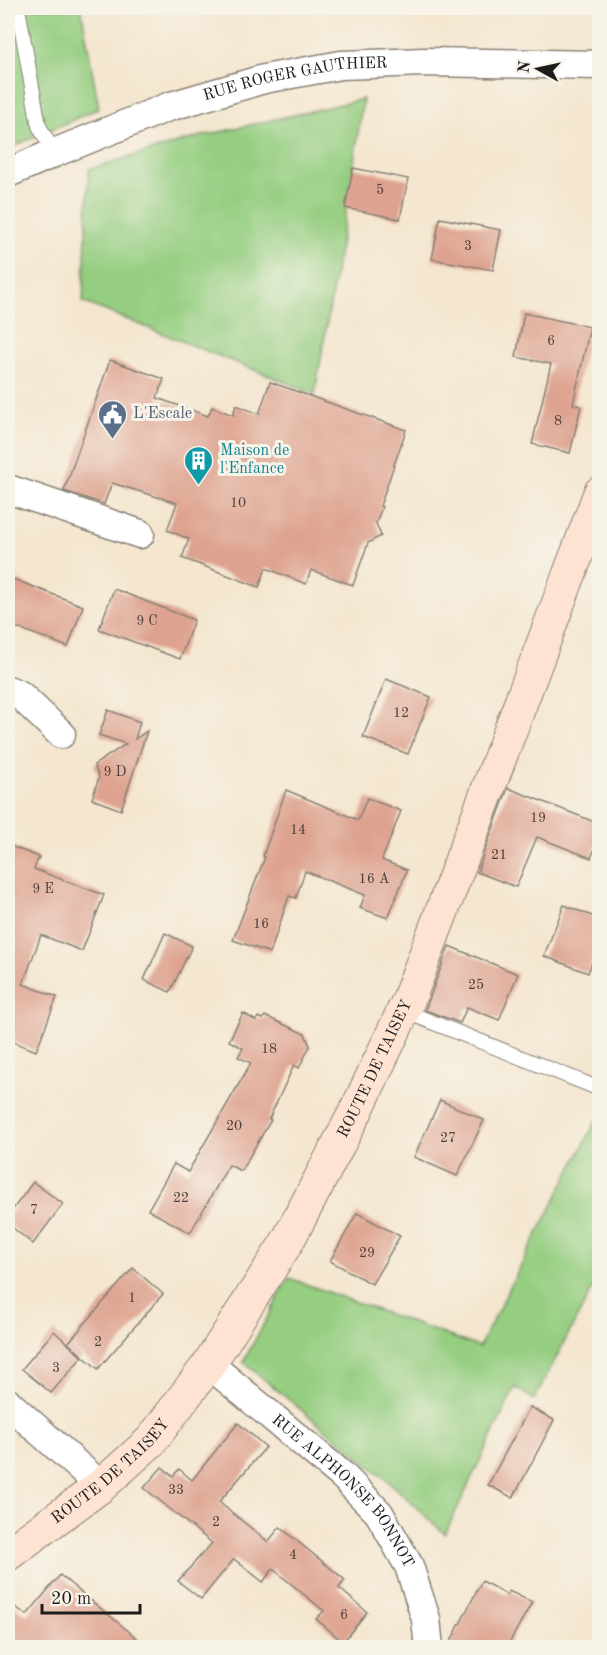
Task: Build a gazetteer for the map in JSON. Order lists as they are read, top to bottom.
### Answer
{
  "streets": {
    "street": ["RUE ROGER GAUTHIER", "ROUTE DE TAISEY", "RUE ALPHONSE BONNOT"]
  },
  "crossings": [
    ["ROUTE DE TAISEY", "RUE ALPHONSE BONNOT"]
  ],
  "places": {
    "public building": ["L'Escale"],
    "building": ["Maison de l'Enfance"]
  },
  "house_numbers": [
    "5",
    "3",
    "6",
    "8",
    "10",
    "9 C",
    "12",
    "9 D",
    "19",
    "14",
    "21",
    "16 A",
    "9 E",
    "16",
    "25",
    "18",
    "20",
    "27",
    "22",
    "7",
    "29",
    "1",
    "2",
    "3",
    "33",
    "2",
    "4",
    "6"
  ],
  "scale_bar": "20 m",
  "north": "left"
}
